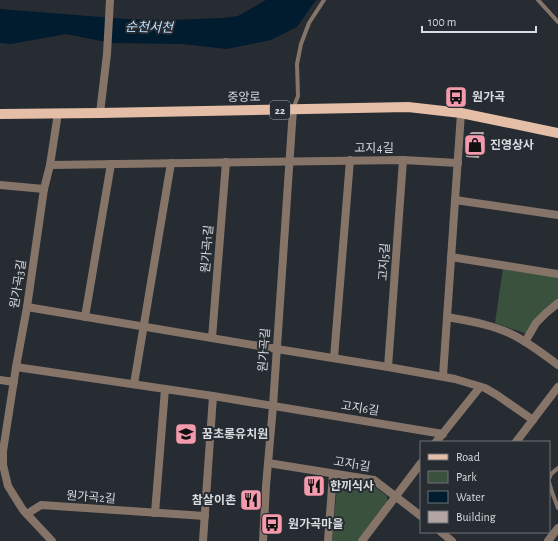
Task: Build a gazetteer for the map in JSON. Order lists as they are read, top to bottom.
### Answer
{
  "streets": {
    "main road": ["중앙로", "22"],
    "street": [
      "고지4길",
      "원가곡1길",
      "고지5길",
      "원가곡3길",
      "원가곡길",
      "고지6길",
      "고지1길",
      "원가곡2길"
    ]
  },
  "crossings": [
    ["중앙로", "원가곡3길"],
    ["중앙로", "원가곡길"],
    ["고지4길", "고지5길"],
    ["고지4길", "원가곡길"],
    ["원가곡3길", "원가곡2길"],
    ["원가곡길", "고지6길"],
    ["원가곡길", "고지1길"]
  ],
  "water": ["순천서천"],
  "places": {
    "bus stop": ["원가곡", "원가곡마을"],
    "shop": ["진영상사"],
    "school or university": ["꿈초롱유치원"],
    "restaurant": ["한끼식사", "참살이촌"]
  },
  "legend": [
    "Road",
    "Park",
    "Water",
    "Building"
  ],
  "scale_bar": "100 m"
}
